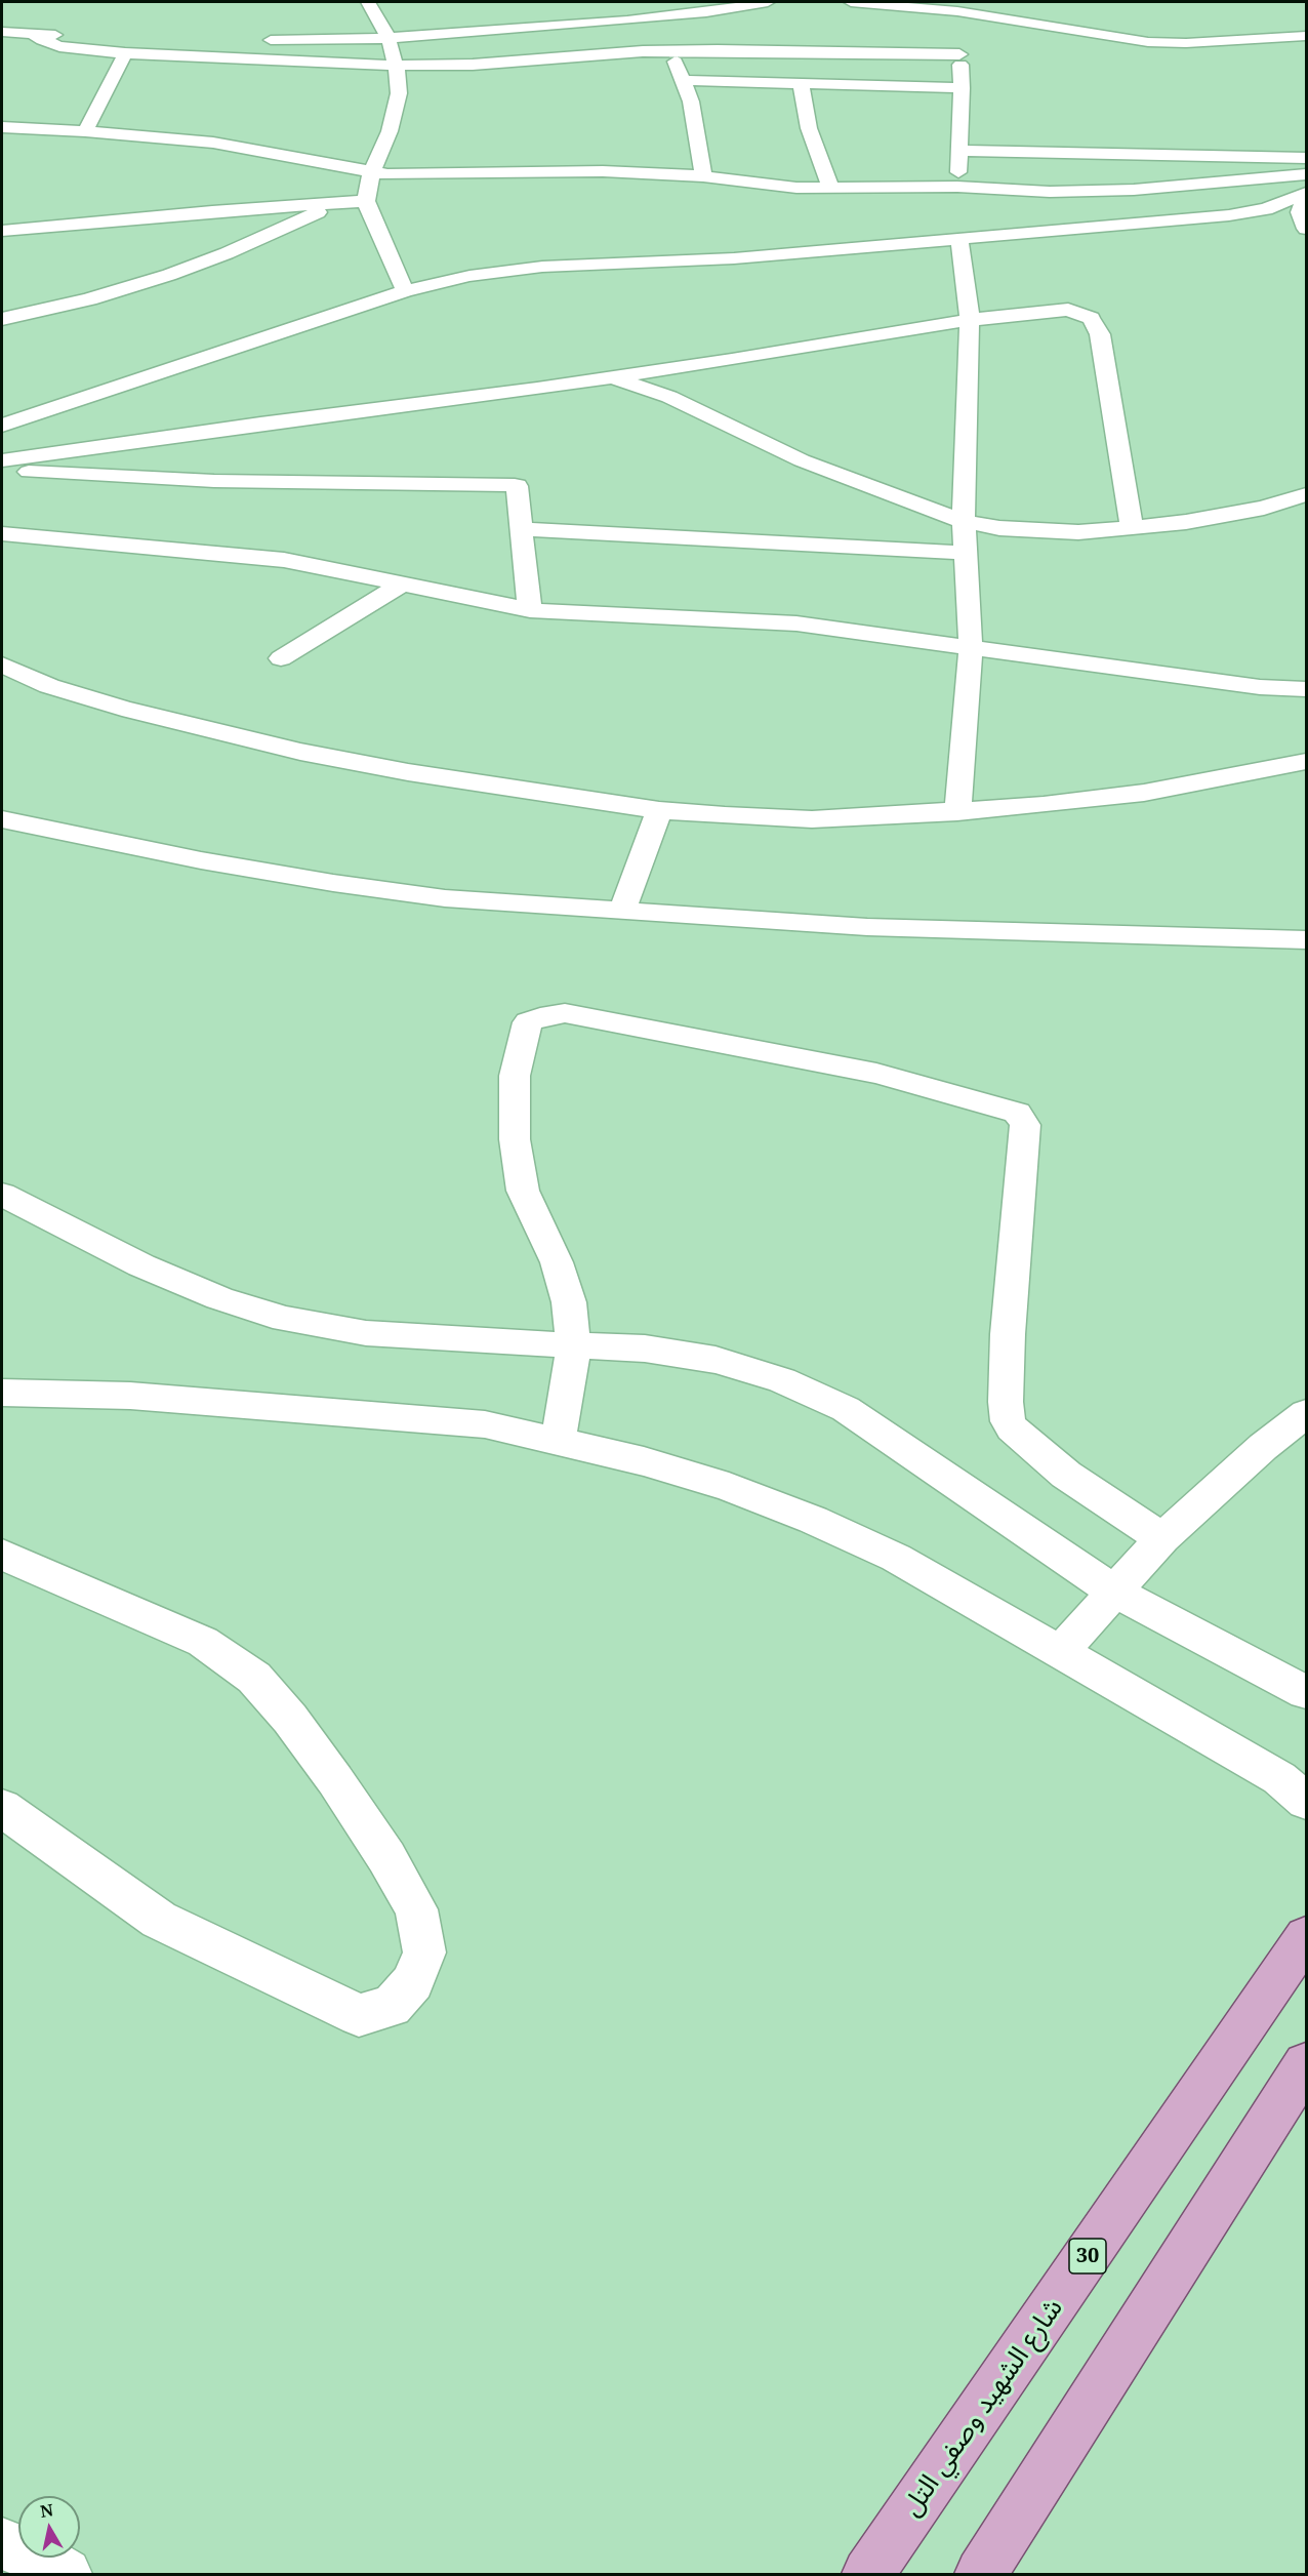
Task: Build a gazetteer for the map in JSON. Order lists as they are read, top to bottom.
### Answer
{
  "streets": {
    "main road": ["30", "شارع الشهيد وصفي التل"]
  },
  "north": "top"
}
